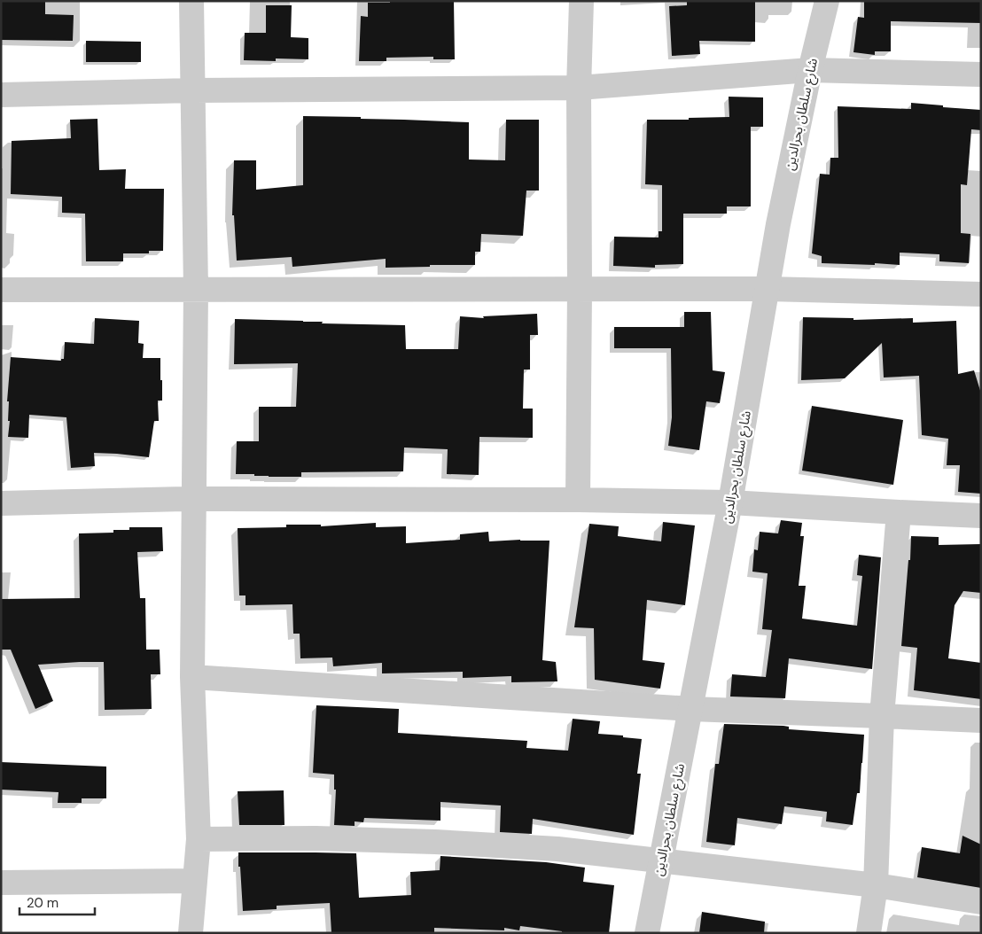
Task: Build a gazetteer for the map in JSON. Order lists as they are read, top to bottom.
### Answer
{
  "streets": {
    "street": ["شارع سلطان بحرالدين"]
  },
  "scale_bar": "20 m"
}
